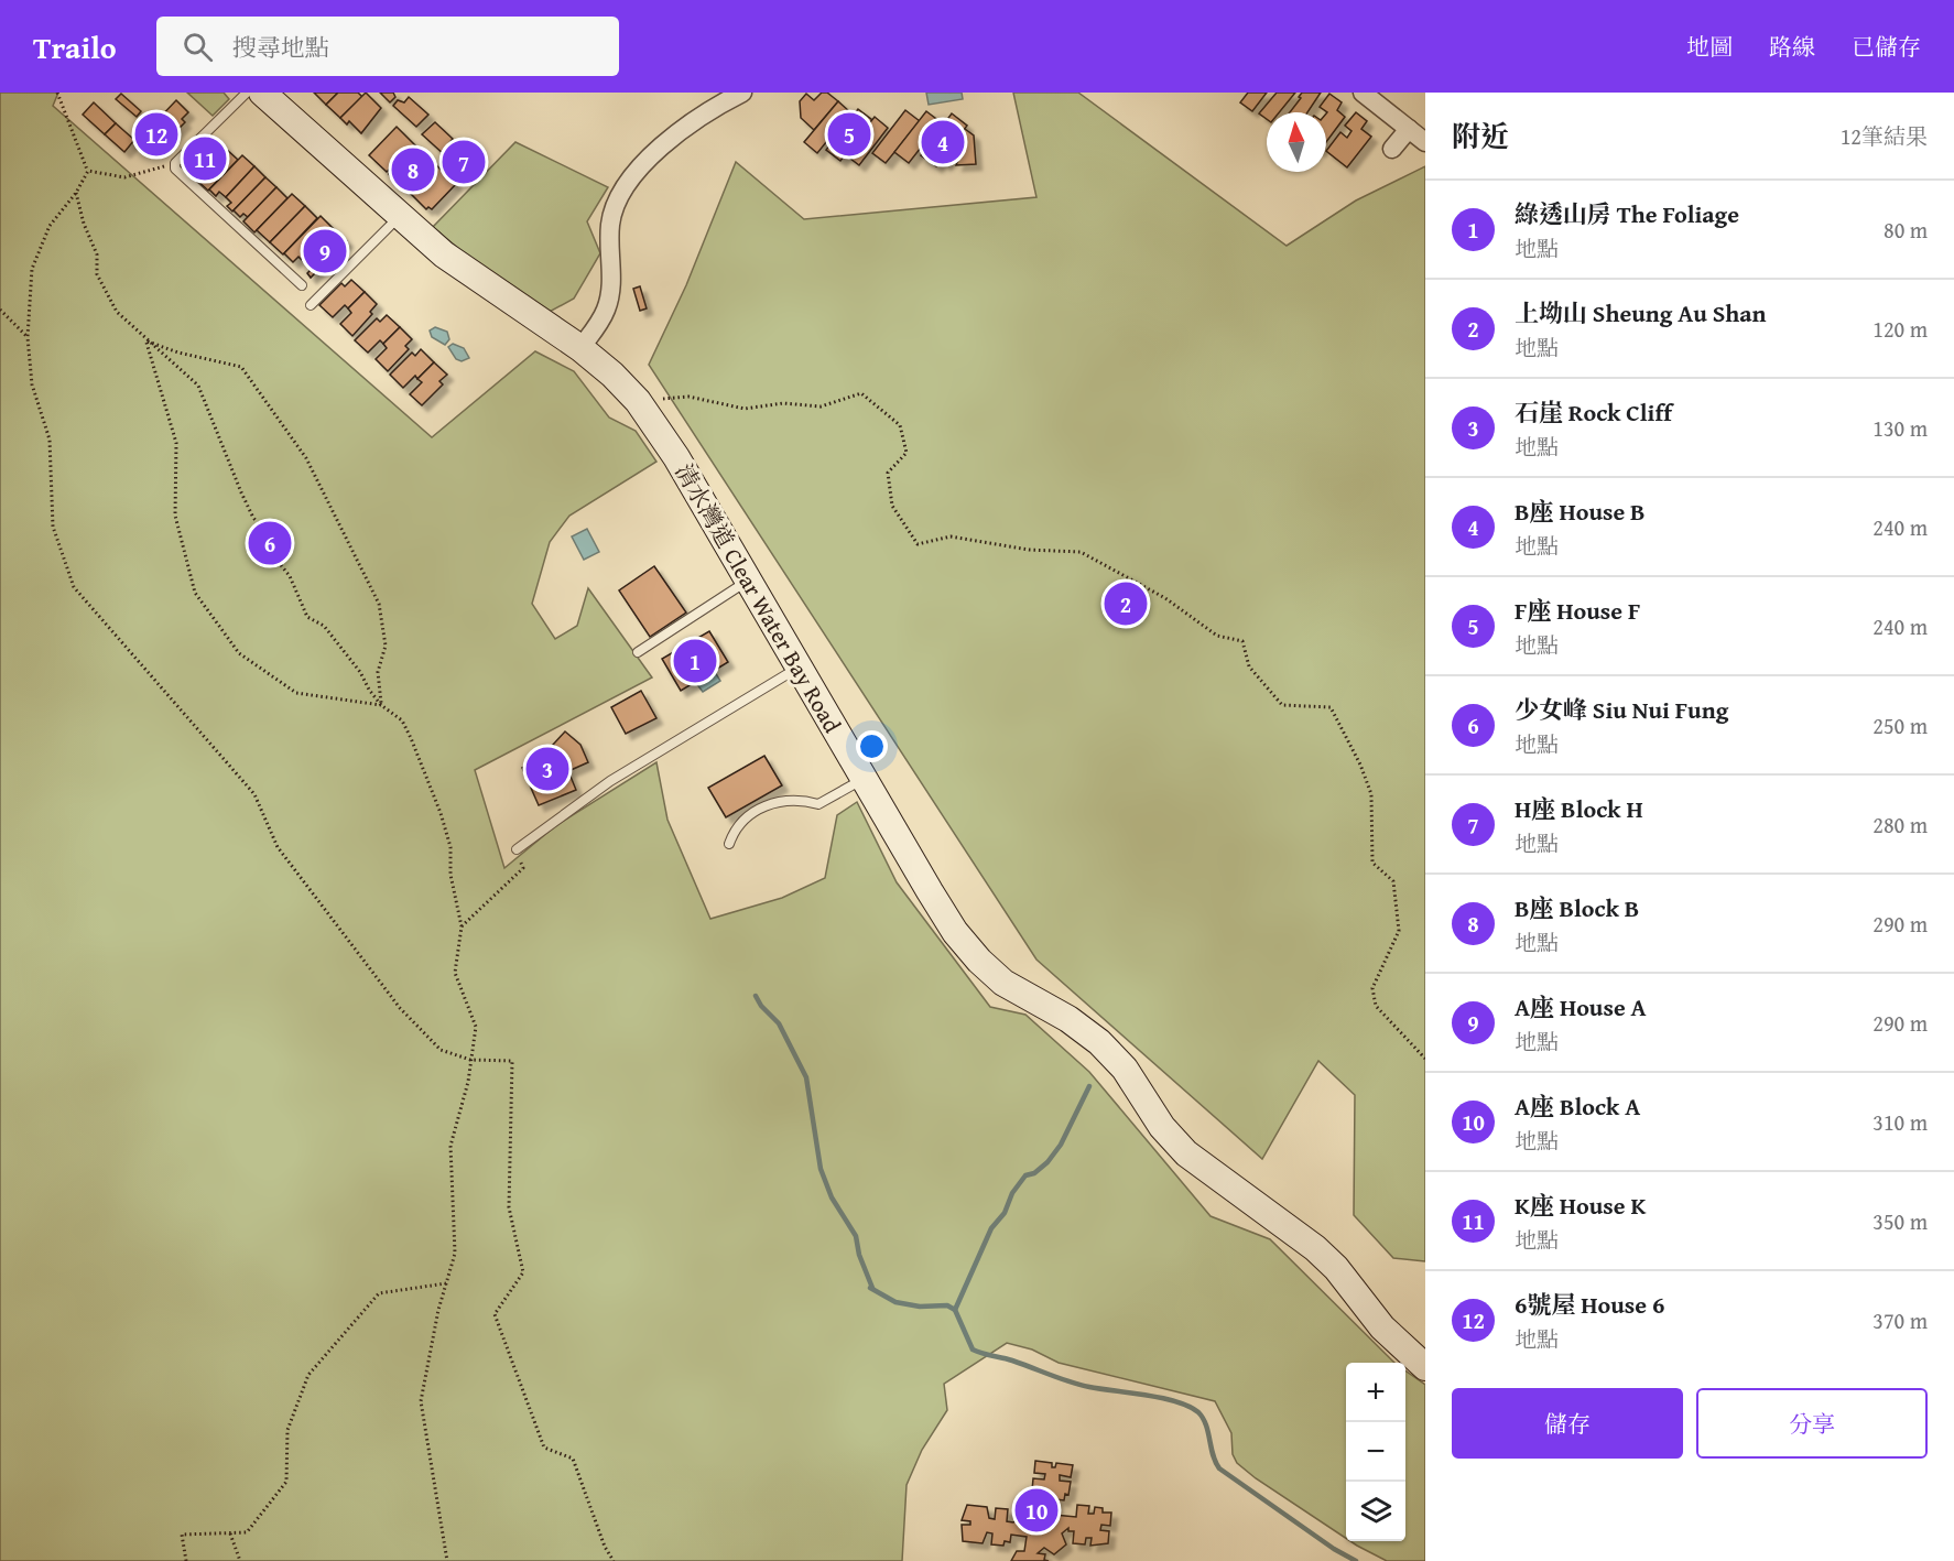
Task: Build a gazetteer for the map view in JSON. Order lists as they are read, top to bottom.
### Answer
{
  "streets": {
    "main road": ["清水灣道 Clear Water Bay Road"]
  },
  "north": "top",
  "page": {
    "header": "Trailo",
    "search": "搜尋地點",
    "nav": ["地圖", "路線", "已儲存"],
    "heading": ["附近", "12筆結果"],
    "pins": [
      "5",
      "12",
      "4",
      "11",
      "7",
      "8",
      "9",
      "6",
      "2",
      "1",
      "3",
      "10"
    ],
    "list": [
      {
        "mark": "1",
        "name": "綠透山房 The Foliage",
        "note": "地點",
        "value": "80 m"
      },
      {
        "mark": "2",
        "name": "上坳山 Sheung Au Shan",
        "note": "地點",
        "value": "120 m"
      },
      {
        "mark": "3",
        "name": "石崖 Rock Cliff",
        "note": "地點",
        "value": "130 m"
      },
      {
        "mark": "4",
        "name": "B座 House B",
        "note": "地點",
        "value": "240 m"
      },
      {
        "mark": "5",
        "name": "F座 House F",
        "note": "地點",
        "value": "240 m"
      },
      {
        "mark": "6",
        "name": "少女峰 Siu Nui Fung",
        "note": "地點",
        "value": "250 m"
      },
      {
        "mark": "7",
        "name": "H座 Block H",
        "note": "地點",
        "value": "280 m"
      },
      {
        "mark": "8",
        "name": "B座 Block B",
        "note": "地點",
        "value": "290 m"
      },
      {
        "mark": "9",
        "name": "A座 House A",
        "note": "地點",
        "value": "290 m"
      },
      {
        "mark": "10",
        "name": "A座 Block A",
        "note": "地點",
        "value": "310 m"
      },
      {
        "mark": "11",
        "name": "K座 House K",
        "note": "地點",
        "value": "350 m"
      },
      {
        "mark": "12",
        "name": "6號屋 House 6",
        "note": "地點",
        "value": "370 m"
      }
    ],
    "map_buttons": ["+", "−"],
    "buttons": ["儲存", "分享"]
  }
}
